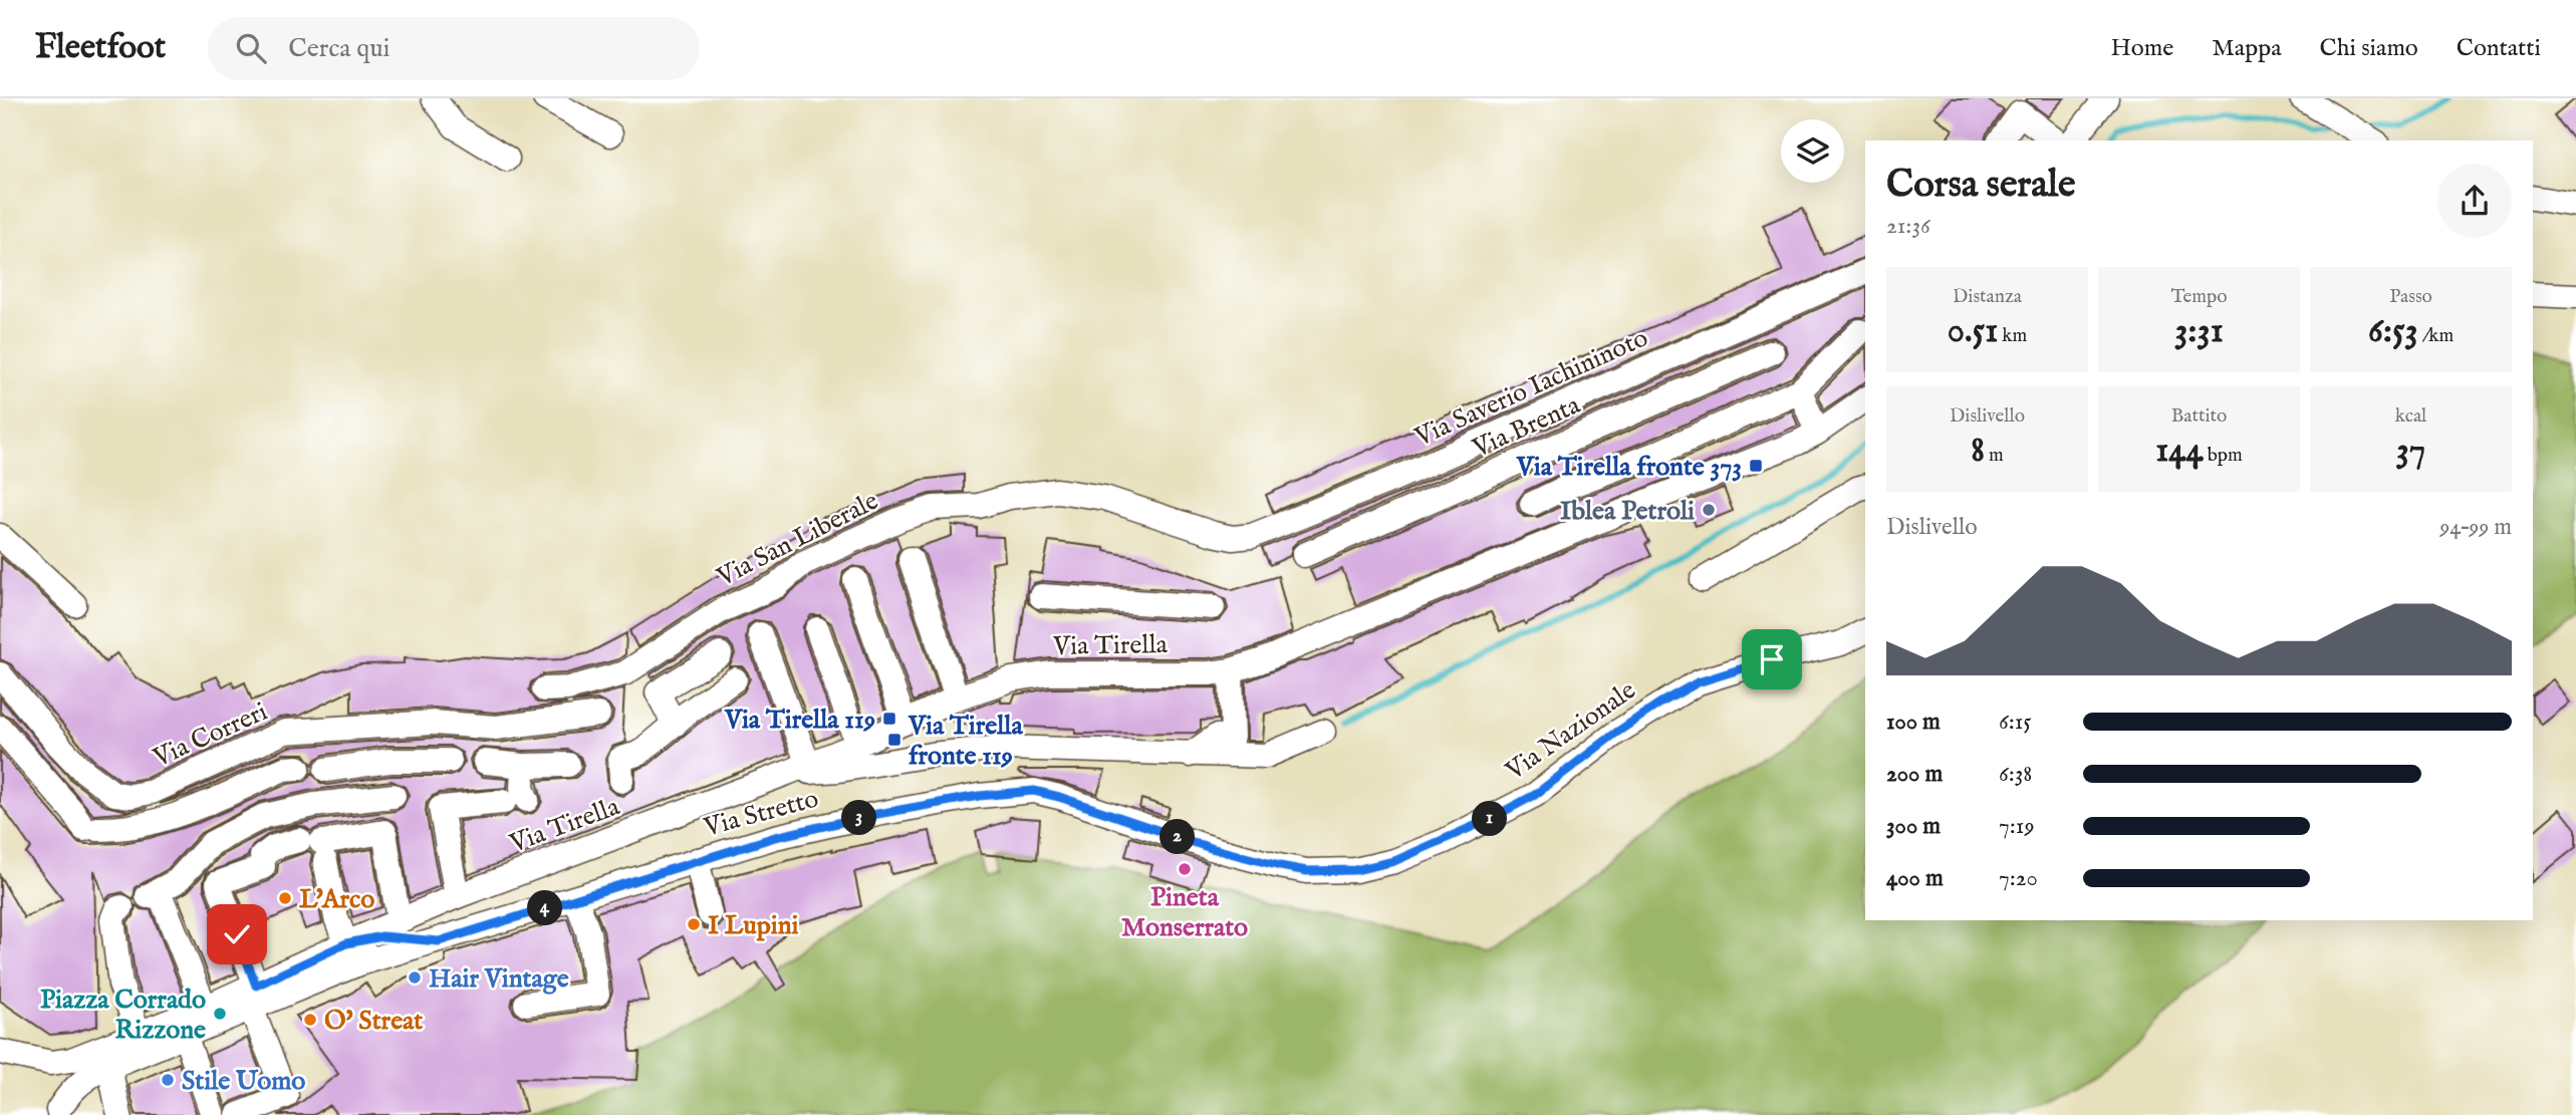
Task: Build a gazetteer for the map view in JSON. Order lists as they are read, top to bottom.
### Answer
{
  "streets": {
    "street": [
      "Via Saverio Iachininoto",
      "Via Brenta",
      "Via San Liberale",
      "Via Tirella",
      "Via Nazionale",
      "Via Correri",
      "Via Stretto"
    ]
  },
  "crossings": [
    ["Via Saverio Iachininoto", "Via San Liberale"],
    ["Via Tirella", "Via Stretto"],
    ["Via Nazionale", "Via Stretto"]
  ],
  "places": {
    "transit": ["Via Tirella fronte 373", "Via Tirella 119", "Via Tirella fronte 119"],
    "other": [
      "Iblea Petroli",
      "Pineta Monserrato",
      "L'Arco",
      "I Lupini",
      "Hair Vintage",
      "Piazza Corrado Rizzone",
      "O' Streat",
      "Stile Uomo"
    ]
  },
  "page": {
    "header": "Fleetfoot",
    "search": "Cerca qui",
    "nav": [
      "Home",
      "Mappa",
      "Chi siamo",
      "Contatti"
    ],
    "heading": ["Corsa serale", "21:36"],
    "stats": [
      ["Distanza", "0.51 km"],
      ["Tempo", "3:31"],
      ["Passo", "6:53 /km"],
      ["Dislivello", "8 m"],
      ["Battito", "144 bpm"],
      ["kcal", "37"]
    ],
    "chart": ["Dislivello", "94–99 m"],
    "list": [
      {
        "name": "100 m",
        "note": "6:15"
      },
      {
        "name": "200 m",
        "note": "6:38"
      },
      {
        "name": "300 m",
        "note": "7:19"
      },
      {
        "name": "400 m",
        "note": "7:20"
      }
    ],
    "pins": [
      "3",
      "1",
      "2",
      "4"
    ]
  }
}
